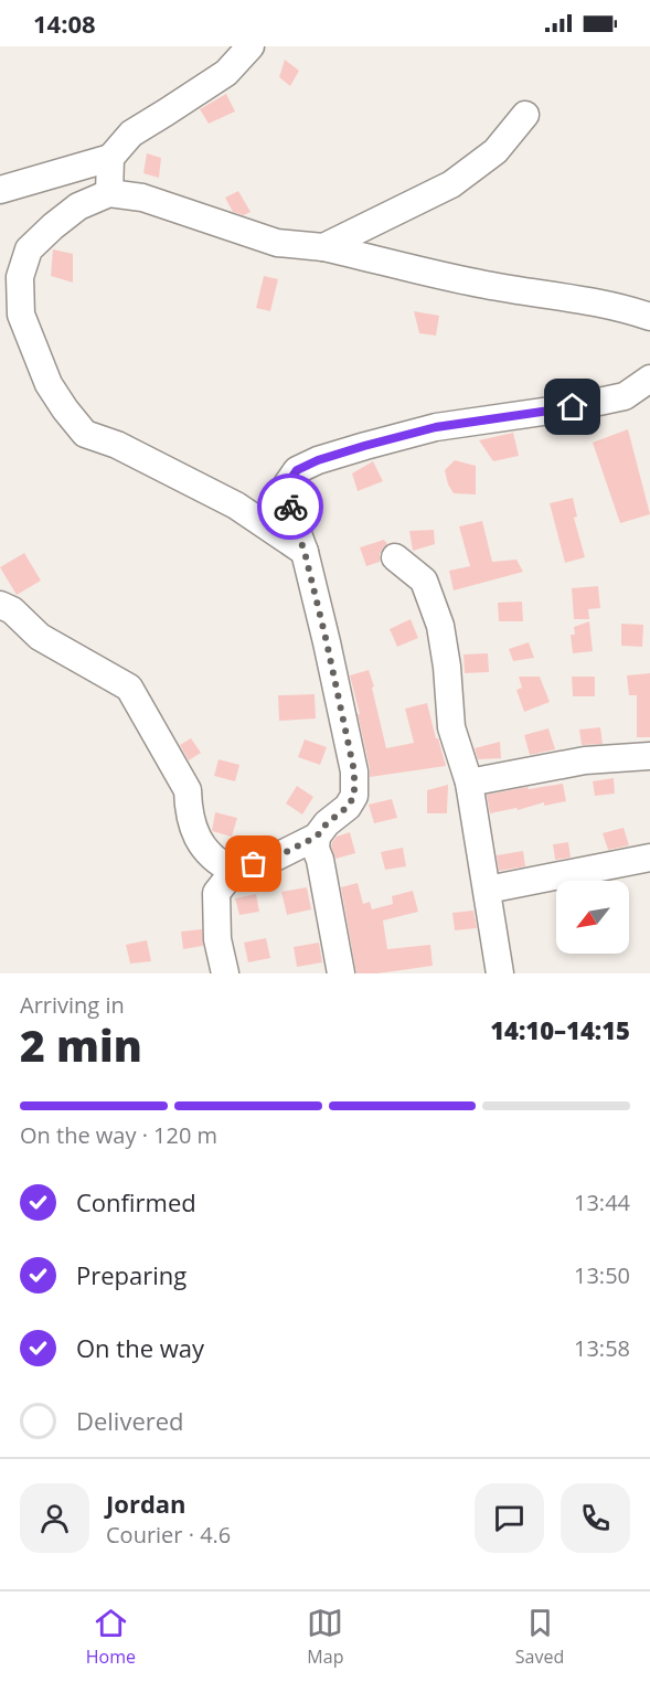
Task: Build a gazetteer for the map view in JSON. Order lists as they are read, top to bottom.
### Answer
{
  "north": "bottom left",
  "page": {
    "status": "14:08",
    "heading": ["2 min", "Arriving in", "14:10–14:15"],
    "panel": ["Jordan", "Courier · 4.6"],
    "bar": "On the way · 120 m",
    "list": [
      ["Confirmed", "13:44"],
      ["Preparing", "13:50"],
      ["On the way", "13:58"],
      "Delivered"
    ],
    "tabs": ["Home", "Map", "Saved"]
  }
}
